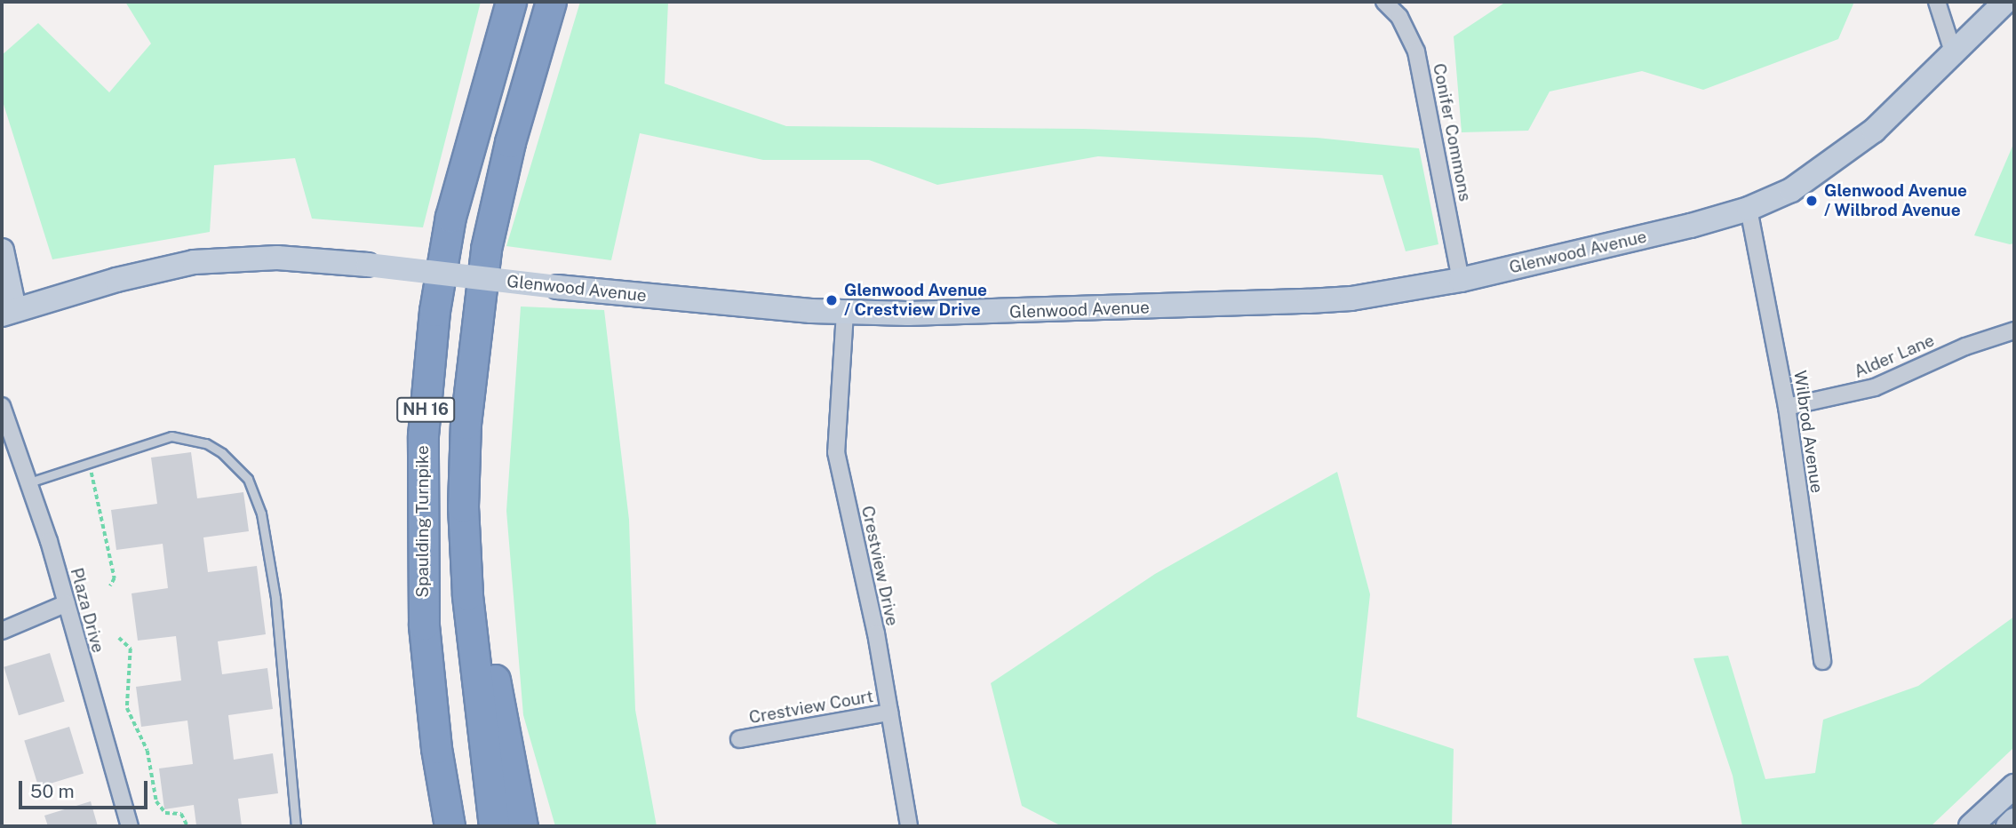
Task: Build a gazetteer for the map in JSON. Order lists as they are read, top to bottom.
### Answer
{
  "streets": {
    "highway": ["NH 16", "Spaulding Turnpike"],
    "street": [
      "Conifer Commons",
      "Glenwood Avenue",
      "Alder Lane",
      "Wilbrod Avenue",
      "Crestview Drive",
      "Plaza Drive",
      "Crestview Court"
    ]
  },
  "crossings": [
    ["Conifer Commons", "Glenwood Avenue"],
    ["Glenwood Avenue", "Wilbrod Avenue"],
    ["Glenwood Avenue", "Crestview Drive"],
    ["Alder Lane", "Wilbrod Avenue"],
    ["Crestview Drive", "Crestview Court"]
  ],
  "places": ["Glenwood Avenue / Wilbrod Avenue", "Glenwood Avenue / Crestview Drive"],
  "scale_bar": "50 m"
}
